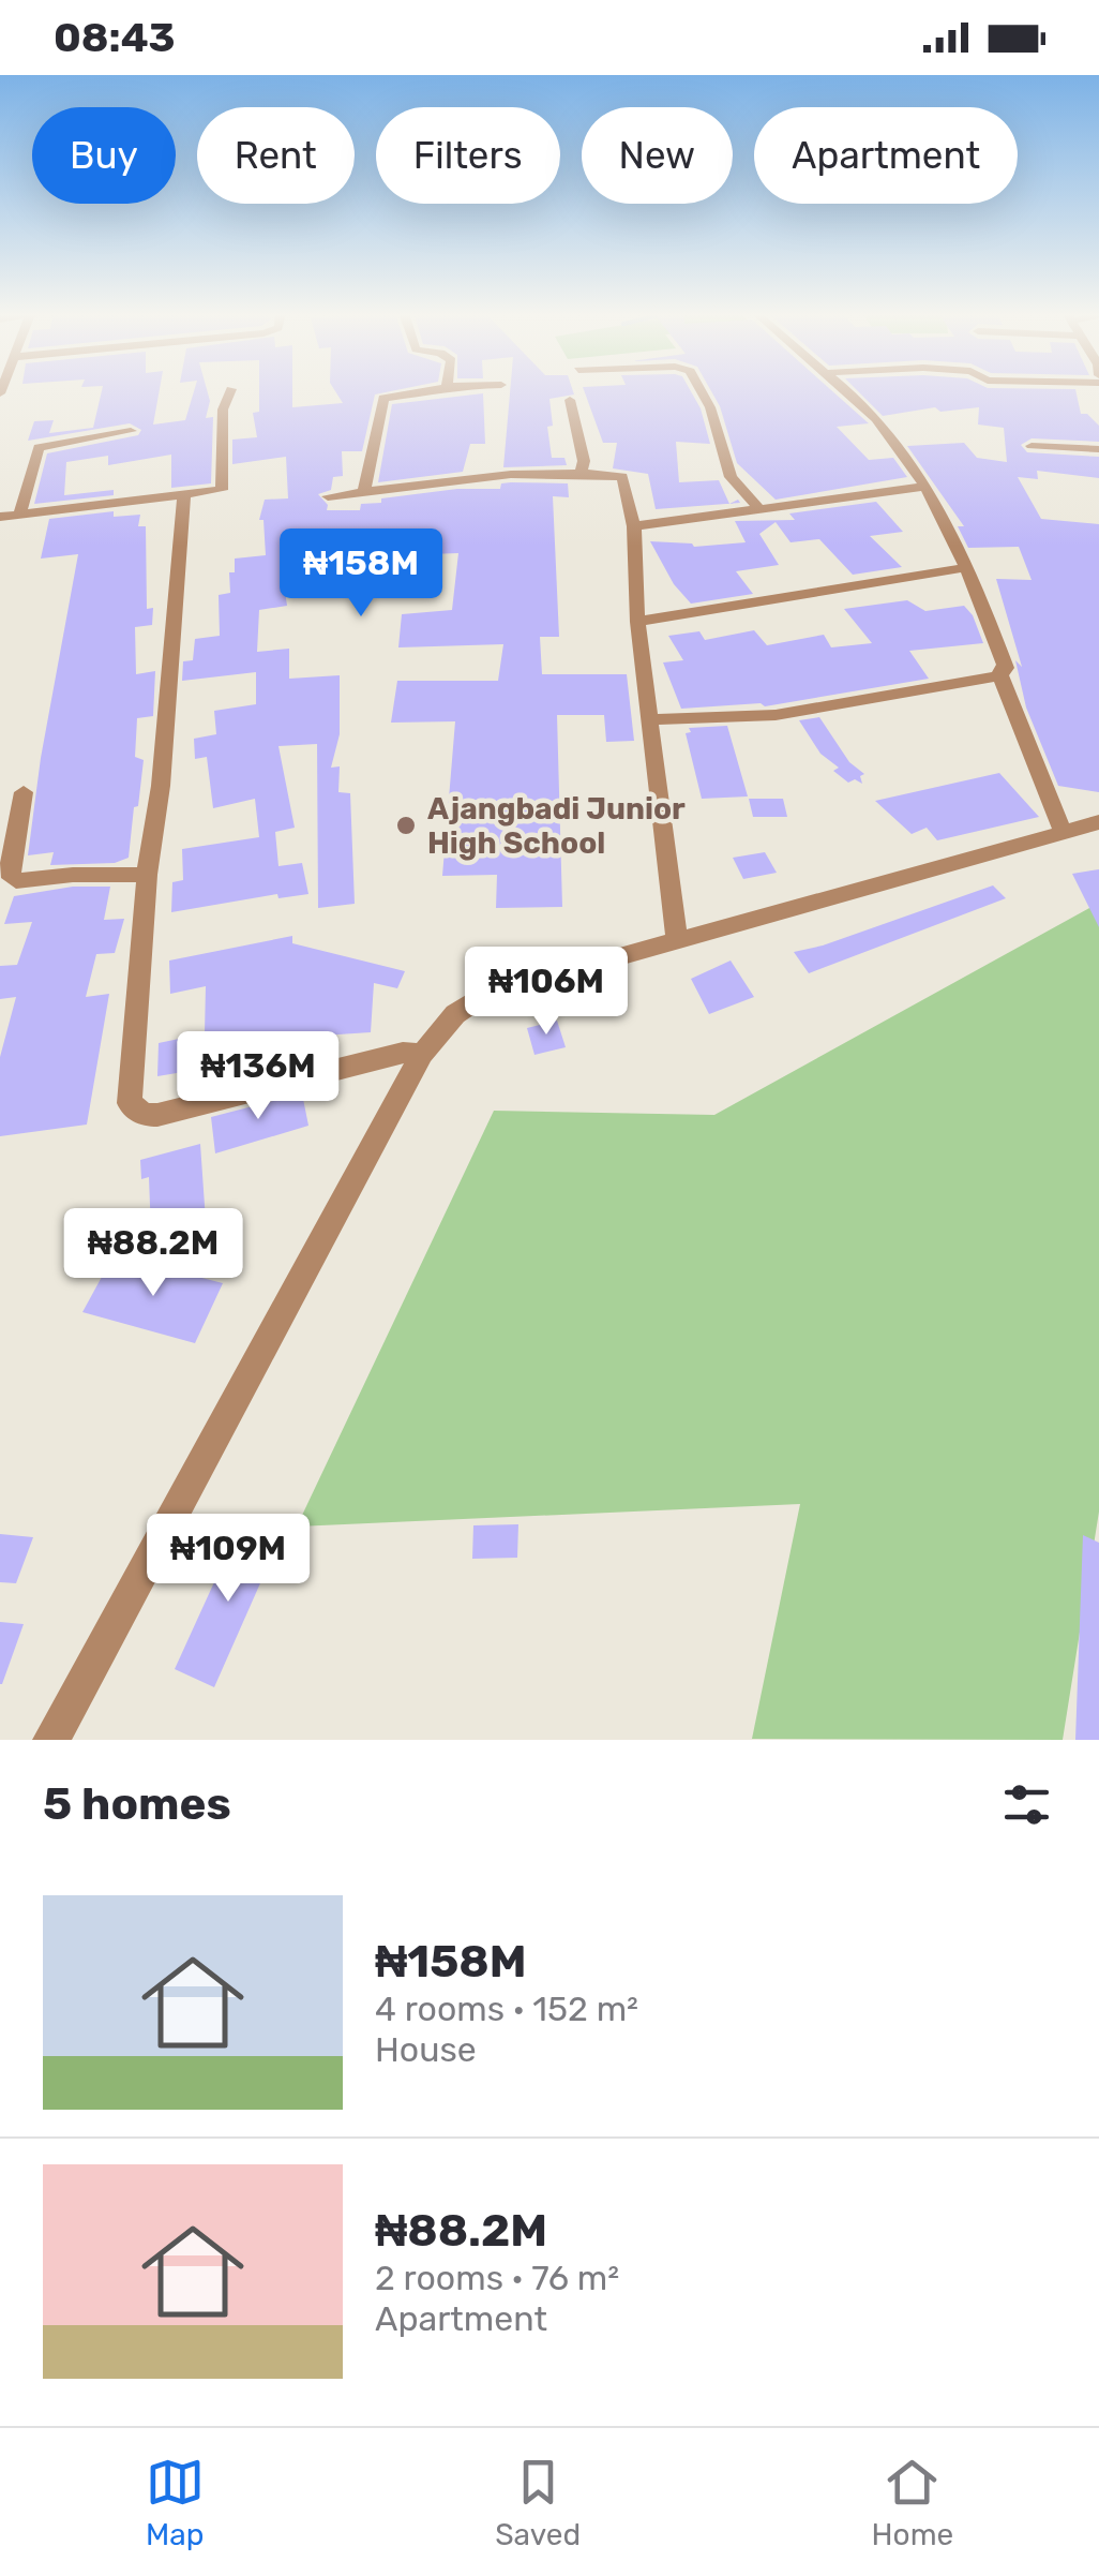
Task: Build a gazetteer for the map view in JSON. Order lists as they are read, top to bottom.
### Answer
{
  "places": ["Ajangbadi Junior High School"],
  "page": {
    "status": "08:43",
    "chip": [
      "Buy",
      "Rent",
      "Filters",
      "New",
      "Apartment"
    ],
    "price": [
      "₦158M",
      "₦106M",
      "₦136M",
      "₦88.2M",
      "₦109M"
    ],
    "heading": "5 homes",
    "list": [
      {
        "name": "₦158M",
        "note": "4 rooms · 152 m² · House"
      },
      {
        "name": "₦88.2M",
        "note": "2 rooms · 76 m² · Apartment"
      }
    ],
    "tabs": ["Map", "Saved", "Home"]
  }
}
